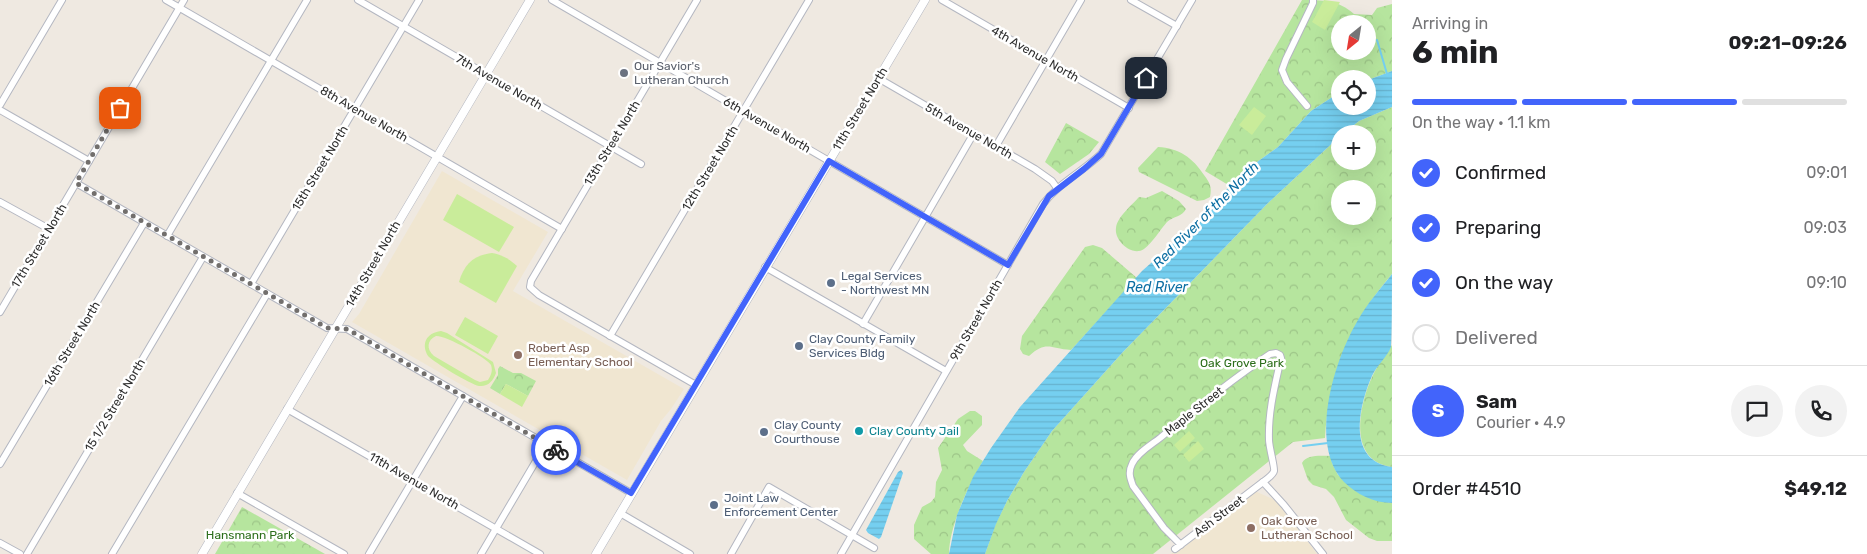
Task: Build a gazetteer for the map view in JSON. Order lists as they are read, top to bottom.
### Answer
{
  "streets": {
    "street": [
      "4th Avenue North",
      "7th Avenue North",
      "11th Street North",
      "8th Avenue North",
      "6th Avenue North",
      "5th Avenue North",
      "13th Street North",
      "15th Street North",
      "12th Street North",
      "17th Street North",
      "14th Street North",
      "9th Street North",
      "16th Street North",
      "15 1/2 Street North",
      "Maple Street",
      "11th Avenue North",
      "Ash Street"
    ]
  },
  "crossings": [
    ["4th Avenue North", "9th Street North"],
    ["7th Avenue North", "13th Street North"],
    ["7th Avenue North", "15th Street North"],
    ["7th Avenue North", "14th Street North"],
    ["11th Street North", "6th Avenue North"],
    ["11th Street North", "5th Avenue North"],
    ["8th Avenue North", "13th Street North"],
    ["8th Avenue North", "15th Street North"],
    ["8th Avenue North", "17th Street North"],
    ["8th Avenue North", "14th Street North"],
    ["6th Avenue North", "13th Street North"],
    ["6th Avenue North", "12th Street North"],
    ["6th Avenue North", "9th Street North"],
    ["5th Avenue North", "9th Street North"],
    ["13th Street North", "12th Street North"],
    ["14th Street North", "11th Avenue North"],
    ["Maple Street", "Ash Street"]
  ],
  "water": ["Red River of the North", "Red River"],
  "parks": ["Oak Grove Park", "Hansmann Park"],
  "places": [
    "Our Savior's Lutheran Church",
    "Legal Services - Northwest MN",
    "Clay County Family Services Bldg",
    "Robert Asp Elementary School",
    "Clay County Jail",
    "Clay County Courthouse",
    "Joint Law Enforcement Center",
    "Oak Grove Lutheran School"
  ],
  "north": "bottom left",
  "page": {
    "heading": ["6 min", "Arriving in", "09:21–09:26"],
    "panel": [
      "Sam",
      "Courier · 4.9",
      "Order #4510",
      "$49.12"
    ],
    "map_buttons": ["+", "−"],
    "bar": "On the way · 1.1 km",
    "list": [
      ["Confirmed", "09:01"],
      ["Preparing", "09:03"],
      ["On the way", "09:10"],
      "Delivered"
    ],
    "round": "S"
  }
}
